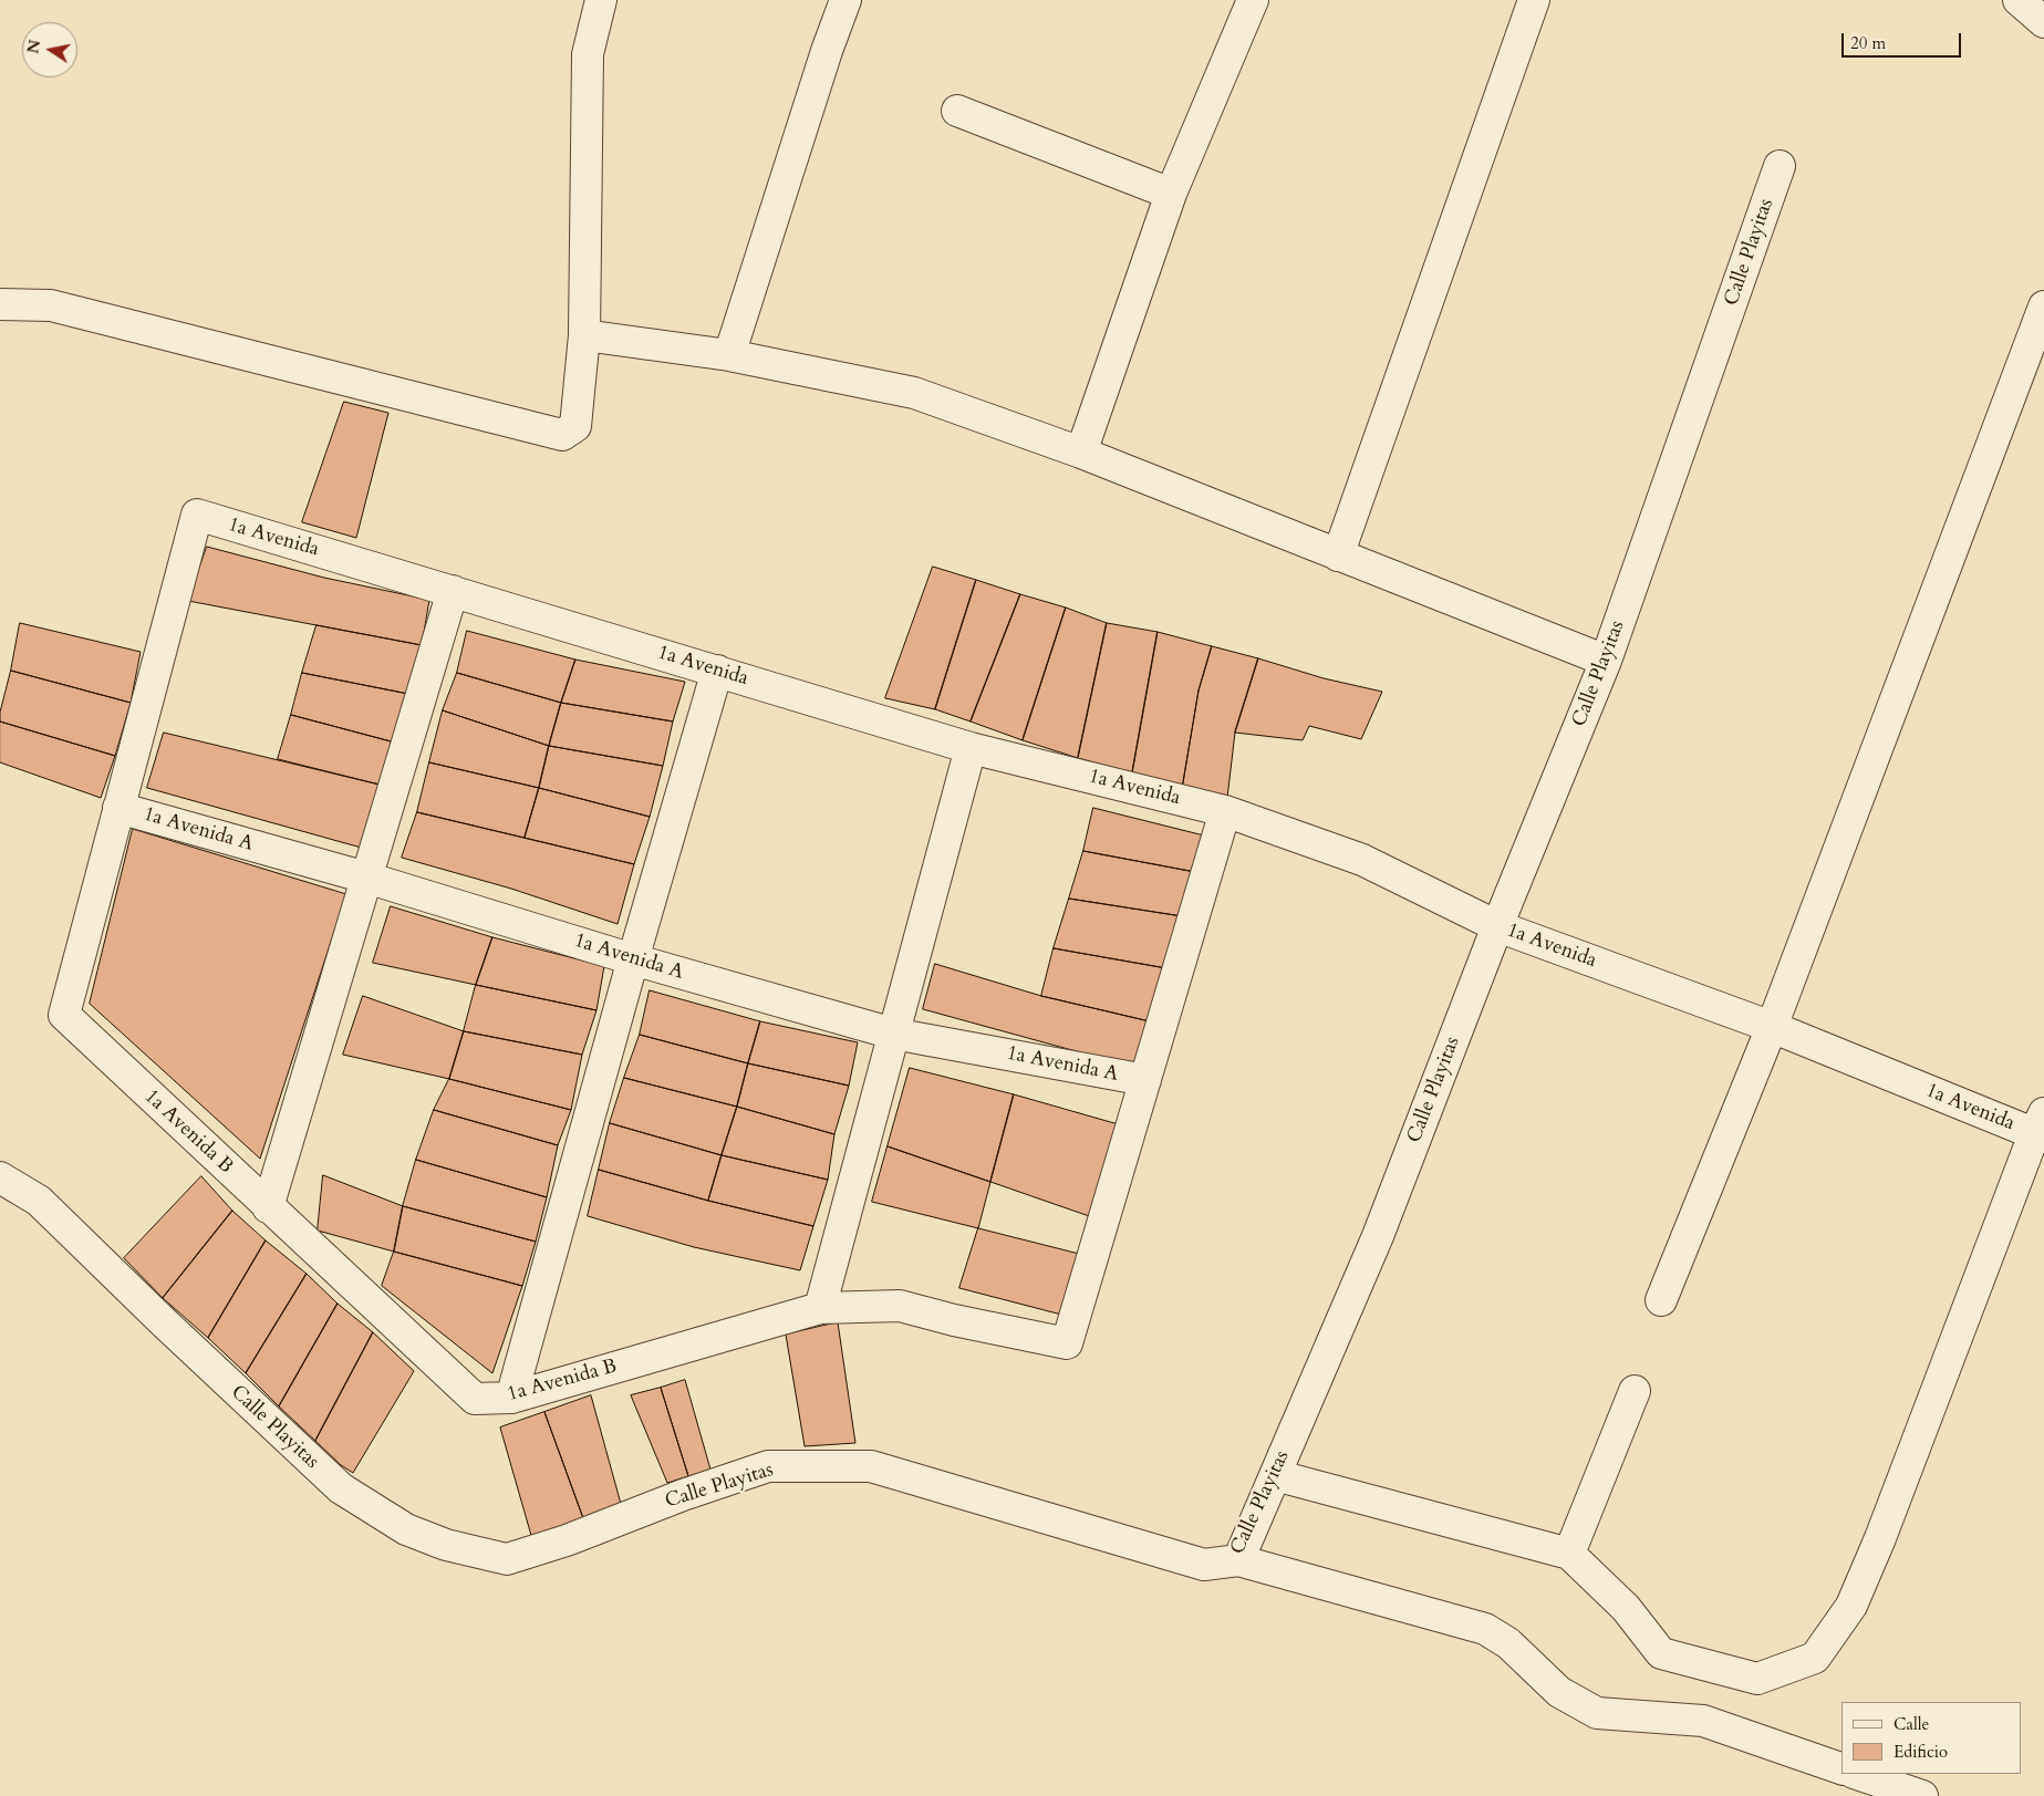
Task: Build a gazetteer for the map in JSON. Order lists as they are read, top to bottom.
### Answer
{
  "streets": {
    "street": [
      "Calle Playitas",
      "1a Avenida",
      "1a Avenida A",
      "1a Avenida B"
    ]
  },
  "crossings": [
    ["Calle Playitas", "1a Avenida"],
    ["1a Avenida", "1a Avenida A"],
    ["1a Avenida", "1a Avenida B"],
    ["1a Avenida A", "1a Avenida B"]
  ],
  "legend": ["Calle", "Edificio"],
  "scale_bar": "20 m",
  "north": "left"
}
